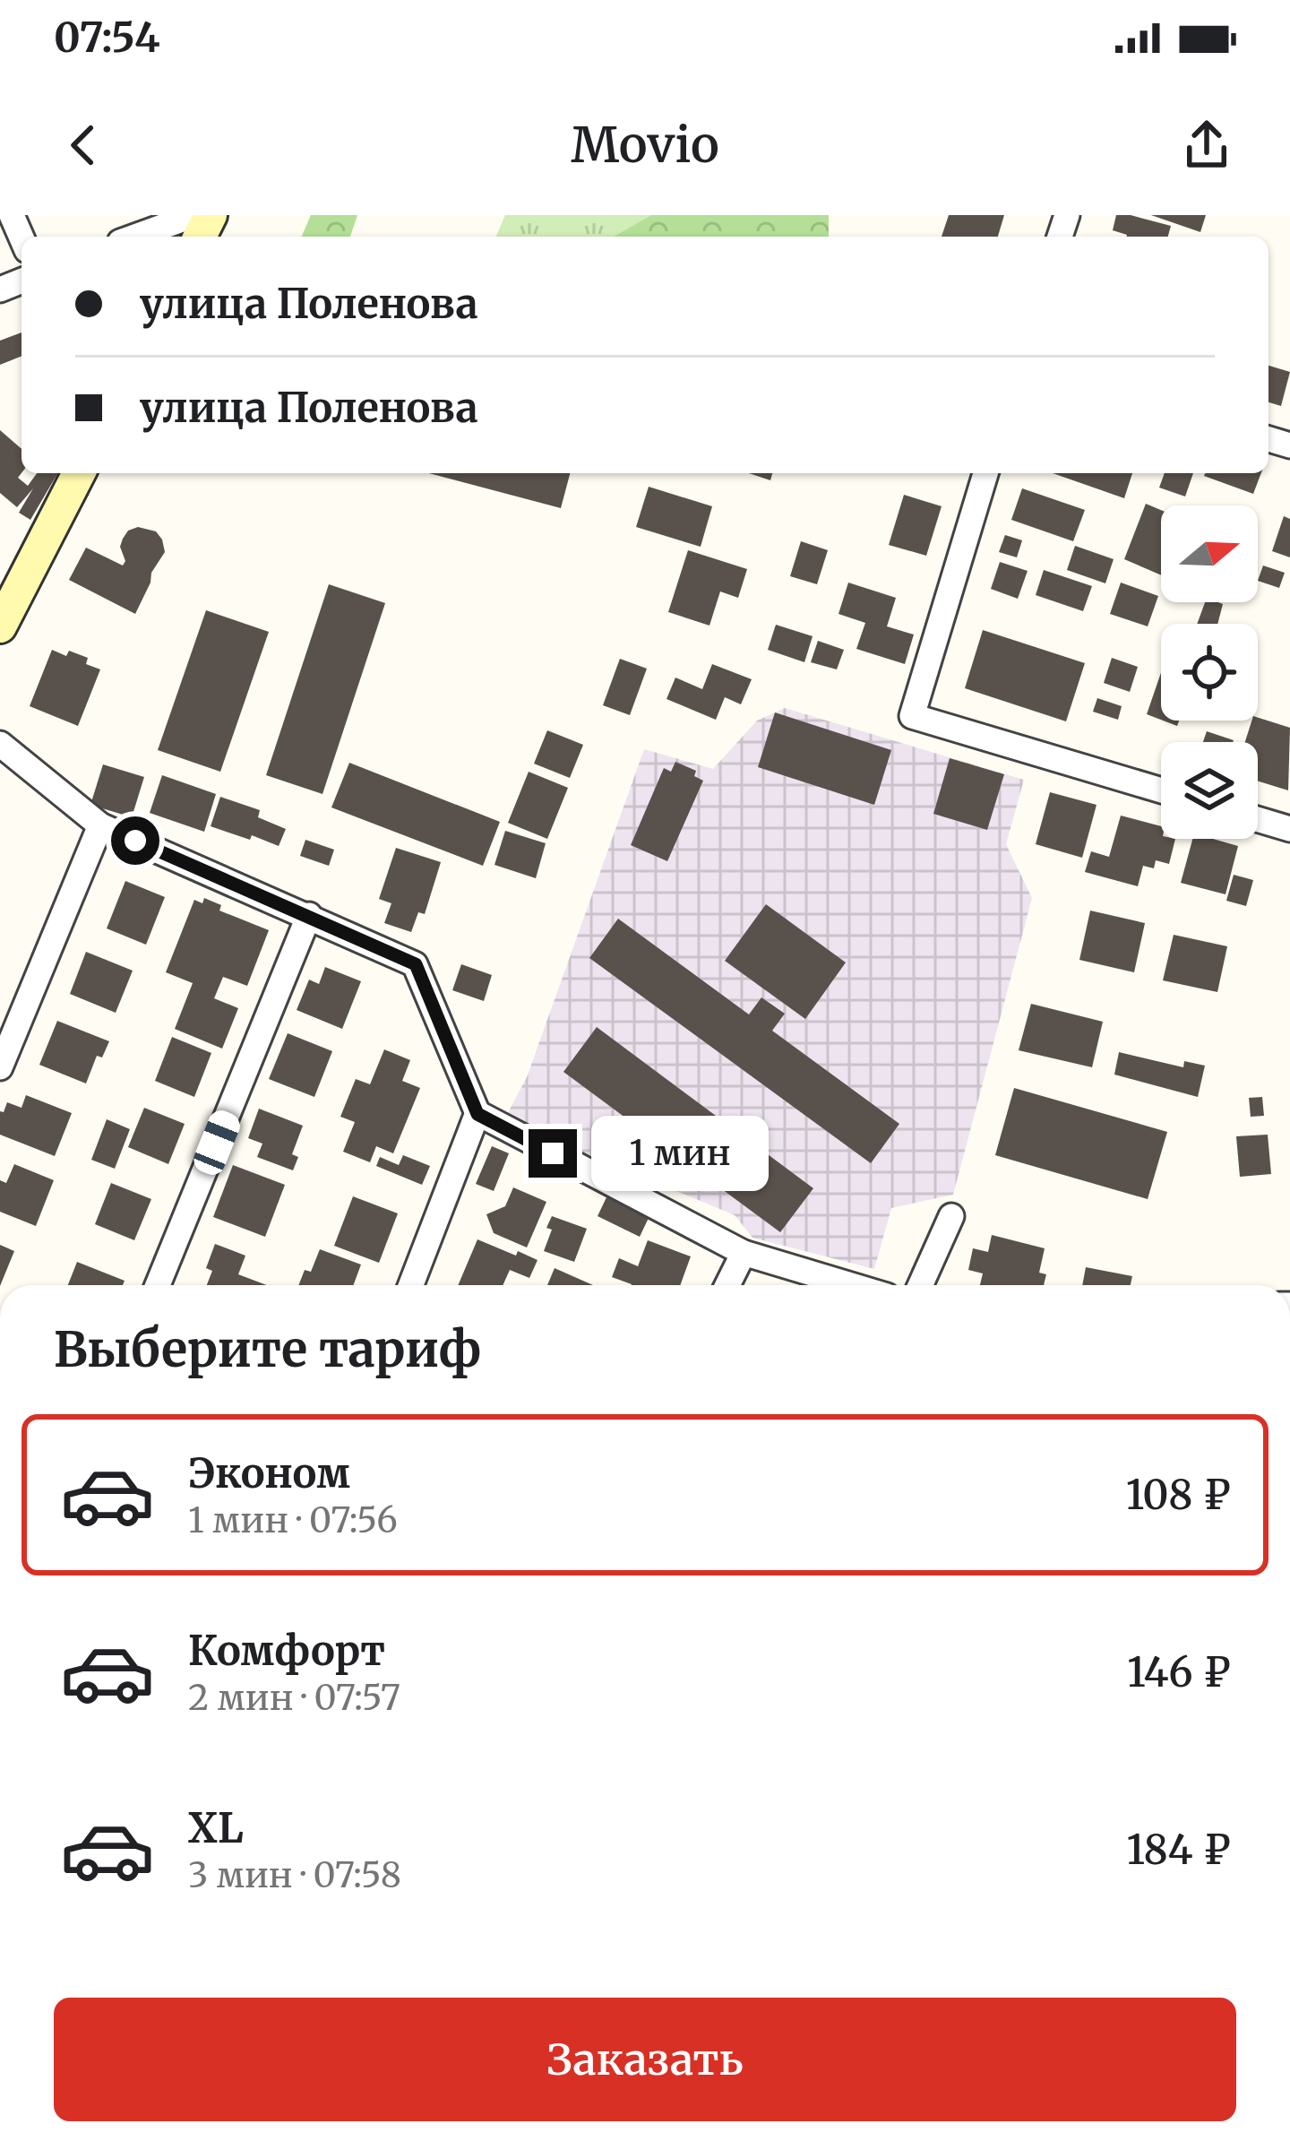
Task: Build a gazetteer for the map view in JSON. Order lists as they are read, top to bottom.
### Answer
{
  "north": "right",
  "page": {
    "status": "07:54",
    "header": "Movio",
    "banner": ["улица Поленова", "улица Поленова"],
    "bubble": "1 мин",
    "heading": "Выберите тариф",
    "list": [
      {
        "name": "Эконом",
        "note": "1 мин · 07:56",
        "value": "108 ₽"
      },
      {
        "name": "Комфорт",
        "note": "2 мин · 07:57",
        "value": "146 ₽"
      },
      {
        "name": "XL",
        "note": "3 мин · 07:58",
        "value": "184 ₽"
      }
    ],
    "buttons": "Заказать"
  }
}
